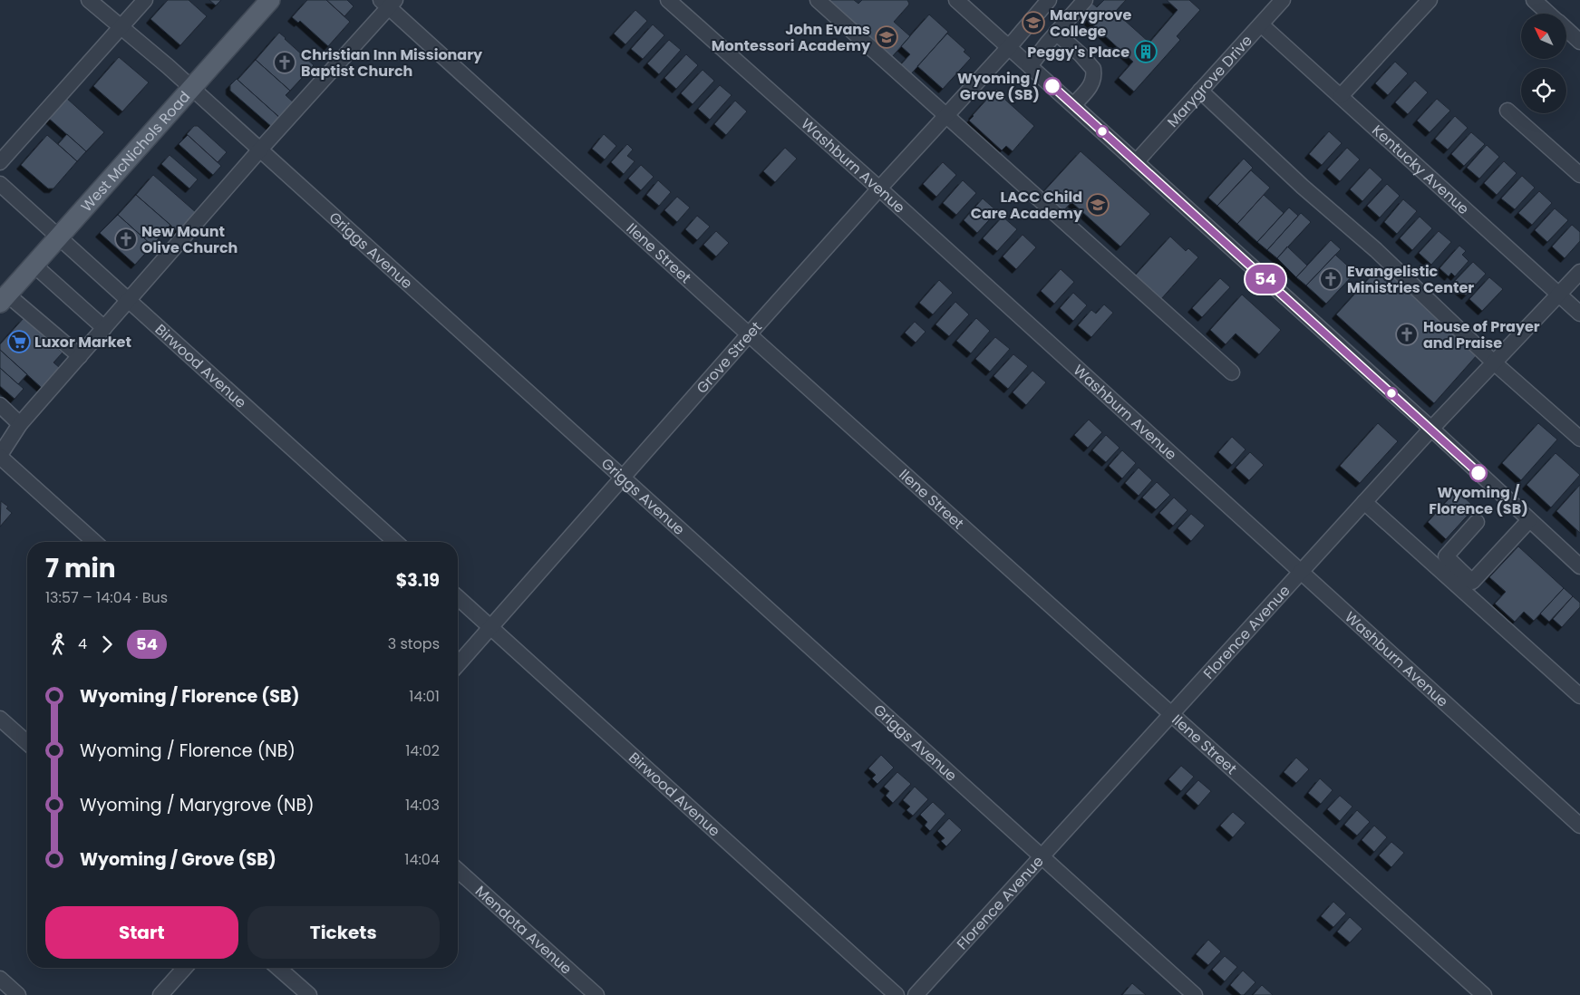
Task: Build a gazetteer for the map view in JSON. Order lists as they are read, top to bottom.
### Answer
{
  "streets": {
    "main road": ["West McNichols Road"],
    "street": [
      "Marygrove Drive",
      "Washburn Avenue",
      "Kentucky Avenue",
      "Griggs Avenue",
      "Ilene Street",
      "Grove Street",
      "Birwood Avenue",
      "Florence Avenue",
      "Mendota Avenue"
    ]
  },
  "crossings": [
    ["Marygrove Drive", "Kentucky Avenue"],
    ["West McNichols Road", "Griggs Avenue"],
    ["West McNichols Road", "Birwood Avenue"],
    ["Washburn Avenue", "Grove Street"],
    ["Washburn Avenue", "Florence Avenue"],
    ["Kentucky Avenue", "Florence Avenue"],
    ["Griggs Avenue", "Grove Street"],
    ["Griggs Avenue", "Florence Avenue"],
    ["Ilene Street", "Grove Street"],
    ["Ilene Street", "Florence Avenue"],
    ["Grove Street", "Birwood Avenue"]
  ],
  "places": {
    "school or university": ["Marygrove College", "John Evans Montessori Academy", "LACC Child Care Academy"],
    "building": ["Peggy's Place"],
    "church": [
      "Christian Inn Missionary Baptist Church",
      "New Mount Olive Church",
      "Evangelistic Ministries Center",
      "House of Prayer and Praise"
    ],
    "other": ["Wyoming / Grove (SB)", "Wyoming / Florence (SB)"],
    "supermarket": ["Luxor Market"]
  },
  "lines": ["bus line 54"],
  "north": "top left",
  "page": {
    "on_map": "54",
    "heading": ["7 min", "13:57 – 14:04 · Bus", "$3.19"],
    "legs": ["4", "54", "3 stops"],
    "list": [
      {
        "name": "Wyoming / Florence (SB)",
        "value": "14:01"
      },
      {
        "name": "Wyoming / Florence (NB)",
        "value": "14:02"
      },
      {
        "name": "Wyoming / Marygrove (NB)",
        "value": "14:03"
      },
      {
        "name": "Wyoming / Grove (SB)",
        "value": "14:04"
      }
    ],
    "buttons": ["Start", "Tickets"]
  }
}
